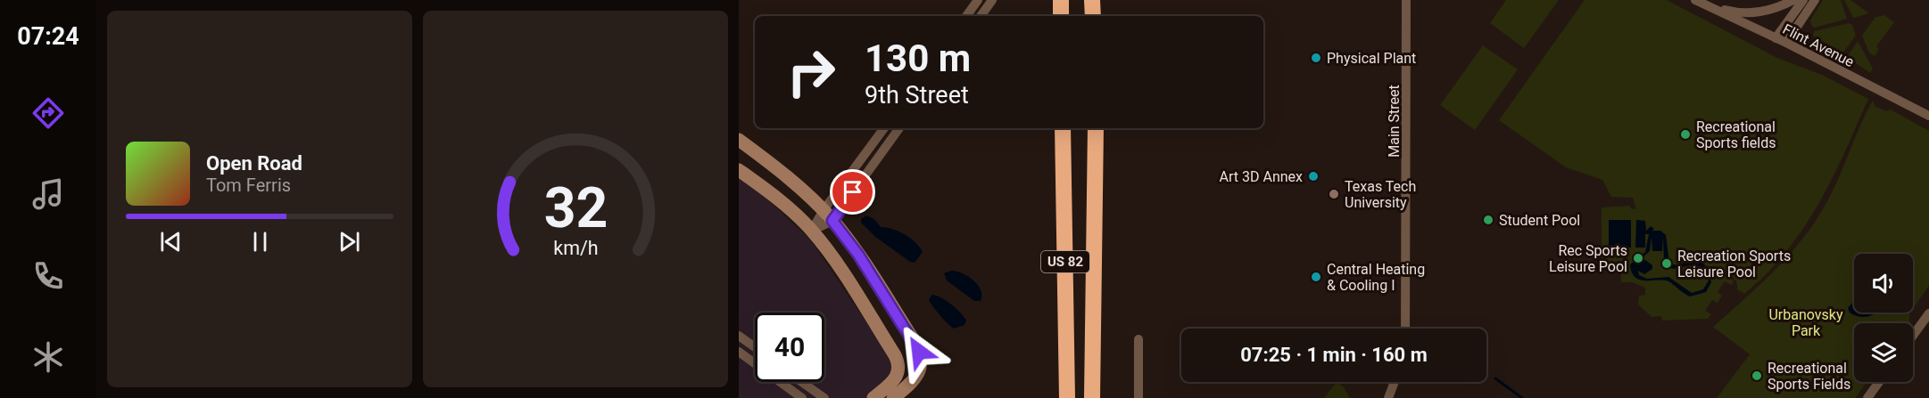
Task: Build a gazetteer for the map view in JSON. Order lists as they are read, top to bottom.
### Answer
{
  "streets": {
    "highway": ["US 82"],
    "street": ["Flint Avenue", "Main Street"]
  },
  "parks": ["Urbanovsky Park"],
  "places": [
    "Physical Plant",
    "Recreational Sports fields",
    "Art 3D Annex",
    "Texas Tech University",
    "Student Pool",
    "Rec Sports Leisure Pool",
    "Recreation Sports Leisure Pool",
    "Central Heating & Cooling I",
    "Recreational Sports Fields"
  ],
  "page": {
    "tabs": "07:24",
    "turn": ["130 m", "9th Street"],
    "song": ["Open Road", "Tom Ferris"],
    "limit": "40",
    "trip": "07:25 · 1 min · 160 m",
    "gauge": ["32", "km/h"]
  }
}
